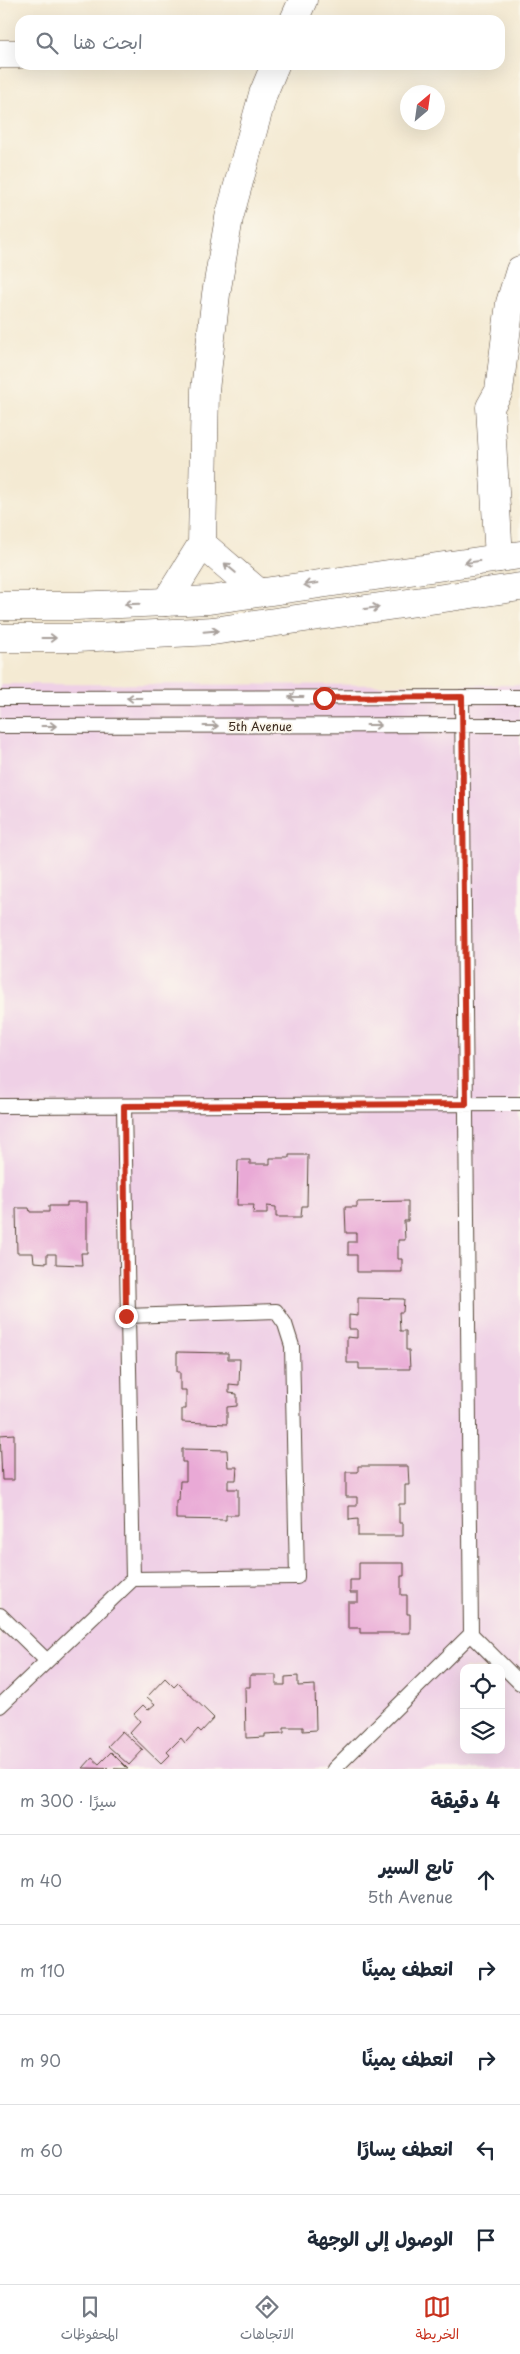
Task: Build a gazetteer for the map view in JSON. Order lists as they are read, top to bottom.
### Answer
{
  "streets": {
    "lane": ["5th Avenue"]
  },
  "north": "top right",
  "page": {
    "search": "ابحث هنا",
    "heading": ["4 دقيقة", "سيرًا · 300 m"],
    "list": [
      ["تابع السير", "5th Avenue", "40 m"],
      ["انعطف يمينًا", "110 m"],
      ["انعطف يمينًا", "90 m"],
      ["انعطف يسارًا", "60 m"],
      "الوصول إلى الوجهة"
    ],
    "nav": ["الخريطة", "الاتجاهات", "المحفوظات"]
  }
}
